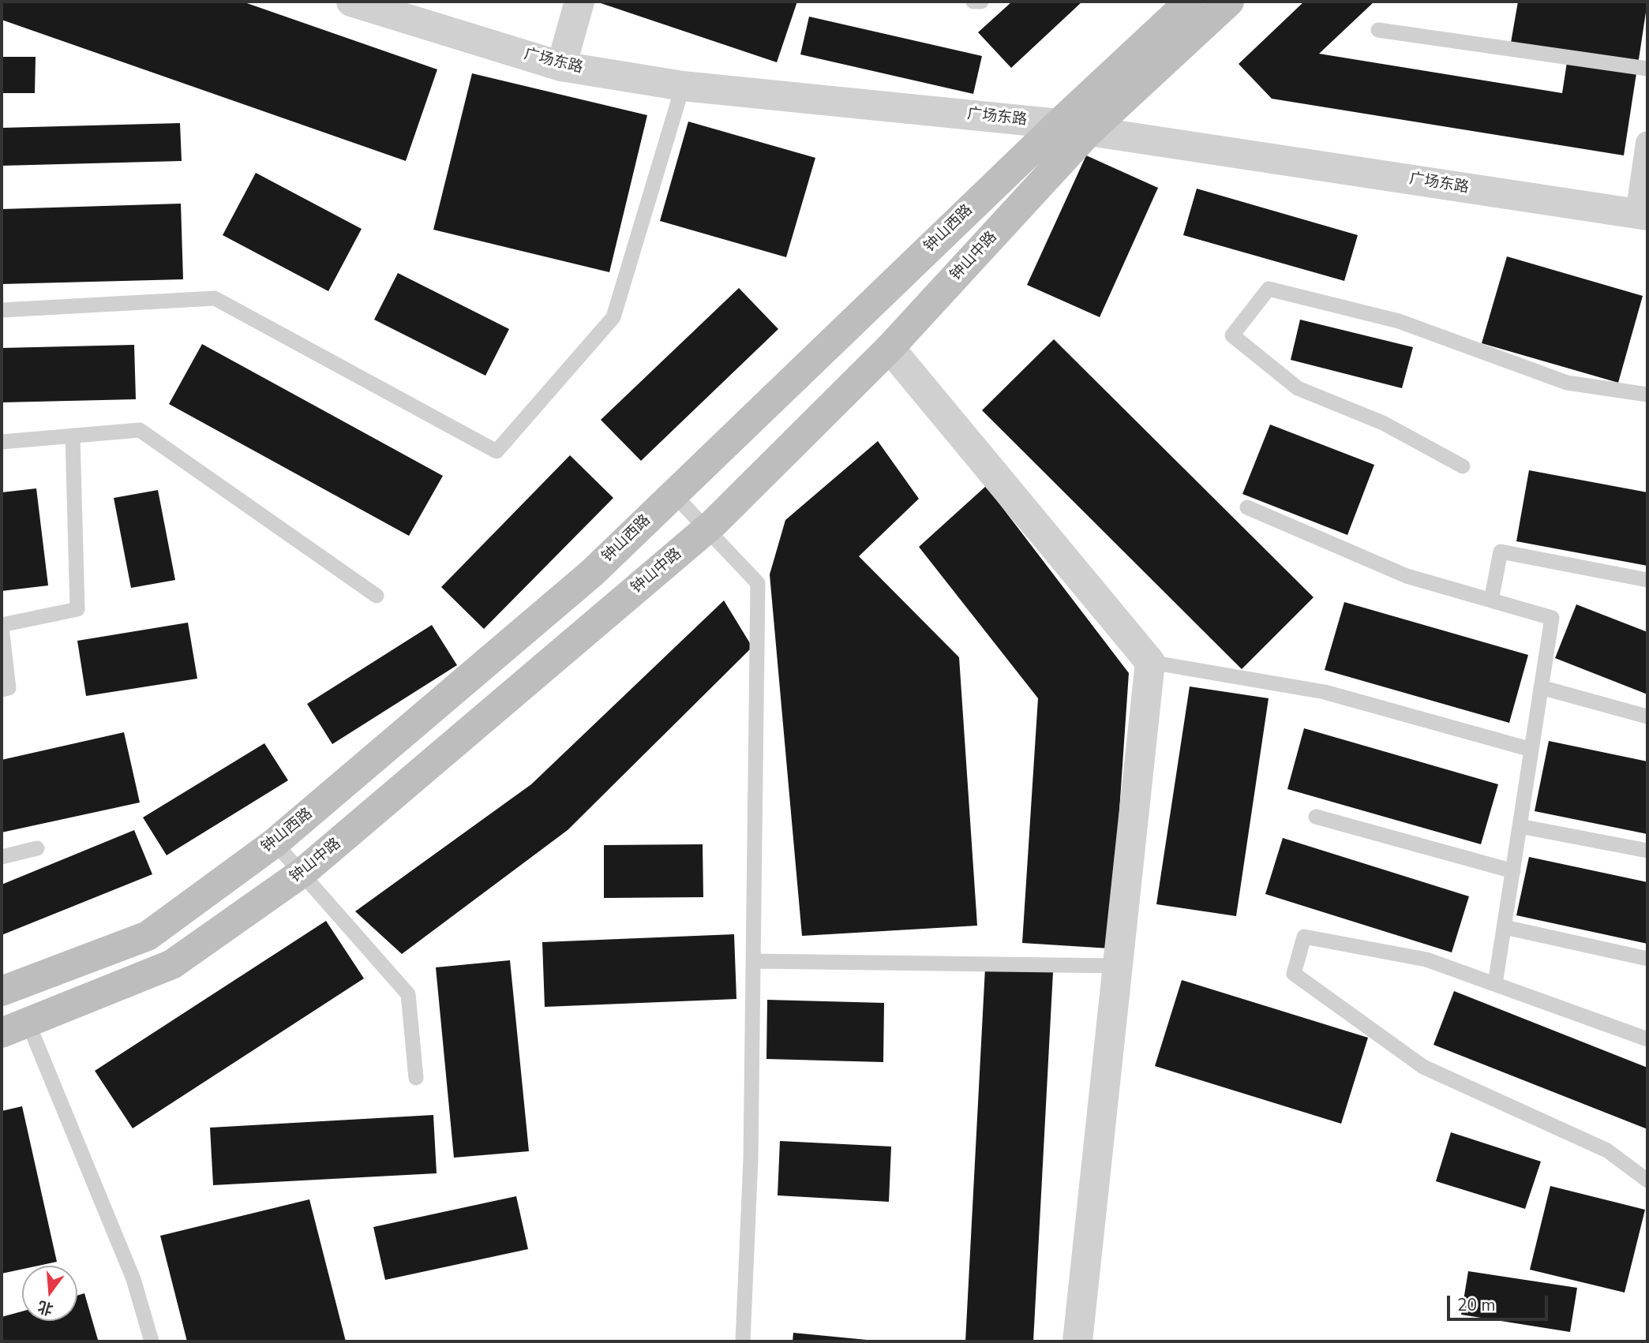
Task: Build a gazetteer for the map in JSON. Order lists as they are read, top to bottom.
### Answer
{
  "streets": {
    "main road": ["钟山西路", "钟山中路"],
    "street": ["广场东路"]
  },
  "crossings": [
    ["广场东路", "钟山西路"],
    ["广场东路", "钟山中路"]
  ],
  "scale_bar": "20 m",
  "north": "bottom"
}
